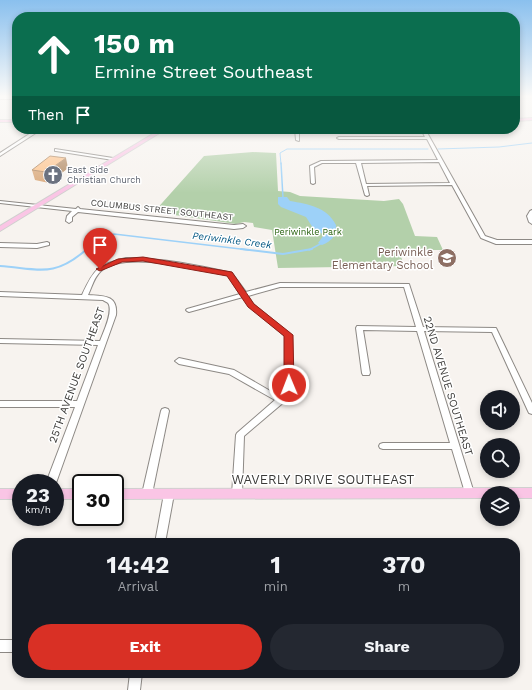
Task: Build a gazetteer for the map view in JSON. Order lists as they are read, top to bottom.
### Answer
{
  "streets": {
    "main road": ["WAVERLY DRIVE SOUTHEAST"],
    "street": ["COLUMBUS STREET SOUTHEAST", "25TH AVENUE SOUTHEAST", "22ND AVENUE SOUTHEAST"]
  },
  "crossings": [
    ["22ND AVENUE SOUTHEAST", "WAVERLY DRIVE SOUTHEAST"]
  ],
  "water": ["Periwinkle Creek"],
  "parks": ["Periwinkle Park"],
  "places": {
    "church": ["East Side Christian Church"],
    "school or university": ["Periwinkle Elementary School"]
  },
  "page": {
    "turn": ["150 m", "Ermine Street Southeast"],
    "then": "Then",
    "speed": "23 km/h",
    "limit": "30",
    "eta": [
      "14:42",
      "Arrival",
      "1",
      "min",
      "370",
      "m"
    ],
    "buttons": ["Exit", "Share"]
  }
}
